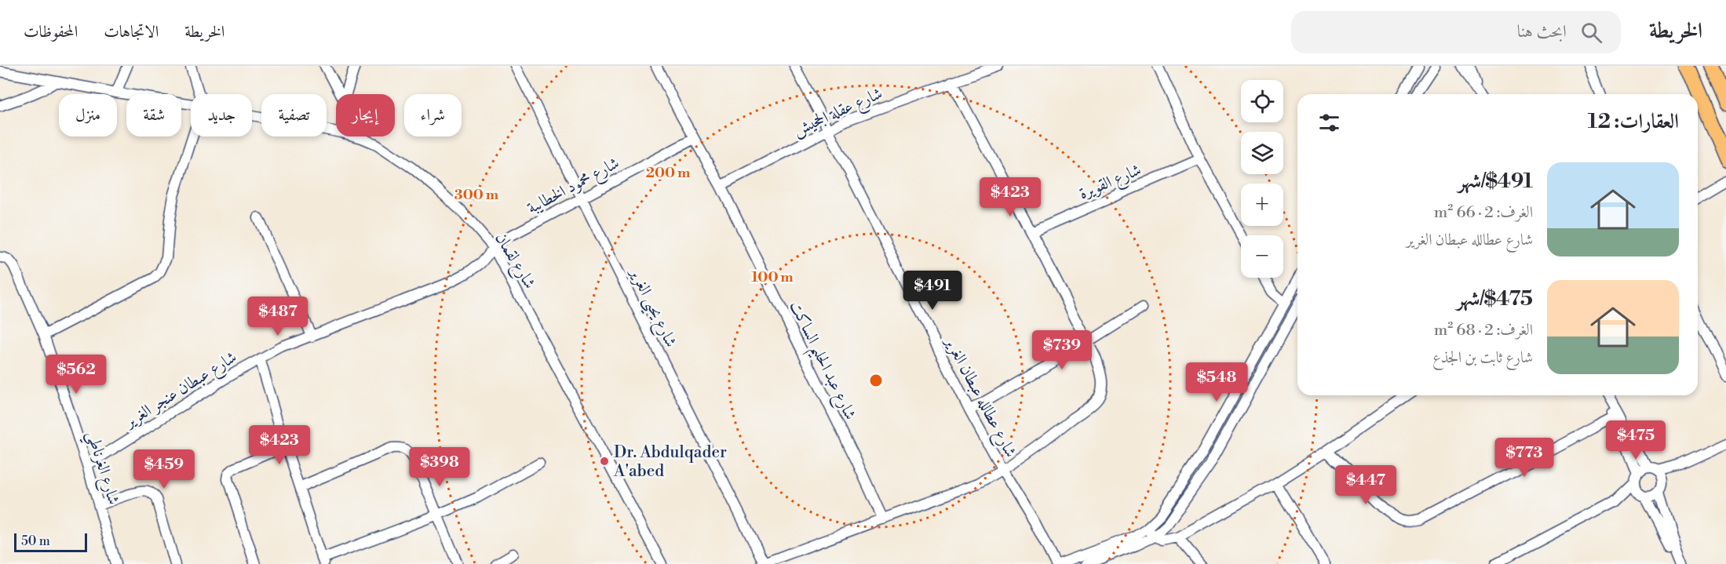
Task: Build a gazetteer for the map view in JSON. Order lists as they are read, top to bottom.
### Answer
{
  "streets": {
    "street": [
      "شارع عقلة الجحيش",
      "شارع القويرة",
      "شارع محمود الخطايبة",
      "شارع لقمان",
      "شارع يحيى الغرير",
      "شارع عبد الحليم الساكت",
      "شارع عبطان عنجر الغرير",
      "شارع عطالله عبطان الغرير",
      "شارع الغرناطي"
    ]
  },
  "crossings": [
    ["شارع عقلة الجحيش", "شارع عبد الحليم الساكت"],
    ["شارع عقلة الجحيش", "شارع عطالله عبطان الغرير"],
    ["شارع محمود الخطايبة", "شارع لقمان"],
    ["شارع محمود الخطايبة", "شارع يحيى الغرير"],
    ["شارع محمود الخطايبة", "شارع عبد الحليم الساكت"],
    ["شارع محمود الخطايبة", "شارع عبطان عنجر الغرير"],
    ["شارع لقمان", "شارع عبطان عنجر الغرير"],
    ["شارع عبطان عنجر الغرير", "شارع الغرناطي"]
  ],
  "places": ["Dr. Abdulqader A'abed"],
  "scale_bar": "50 m",
  "page": {
    "header": "الخريطة",
    "search": "ابحث هنا",
    "nav": ["الخريطة", "الاتجاهات", "المحفوظات"],
    "map_buttons": ["+", "−"],
    "chip": [
      "شراء",
      "إيجار",
      "تصفية",
      "جديد",
      "شقة",
      "منزل"
    ],
    "heading": "العقارات: 12",
    "list": [
      {
        "name": "$491/شهر",
        "note": "الغرف: 2 · 66 m² · شارع عطالله عبطان الغرير"
      },
      {
        "name": "$475/شهر",
        "note": "الغرف: 2 · 68 m² · شارع ثابت بن الجذع"
      }
    ],
    "price": [
      "$423",
      "$491",
      "$487",
      "$739",
      "$562",
      "$548",
      "$475",
      "$423",
      "$773",
      "$398",
      "$459",
      "$447"
    ],
    "scale": "50 m"
  },
  "rings": ["200 m", "300 m", "100 m"]
}
